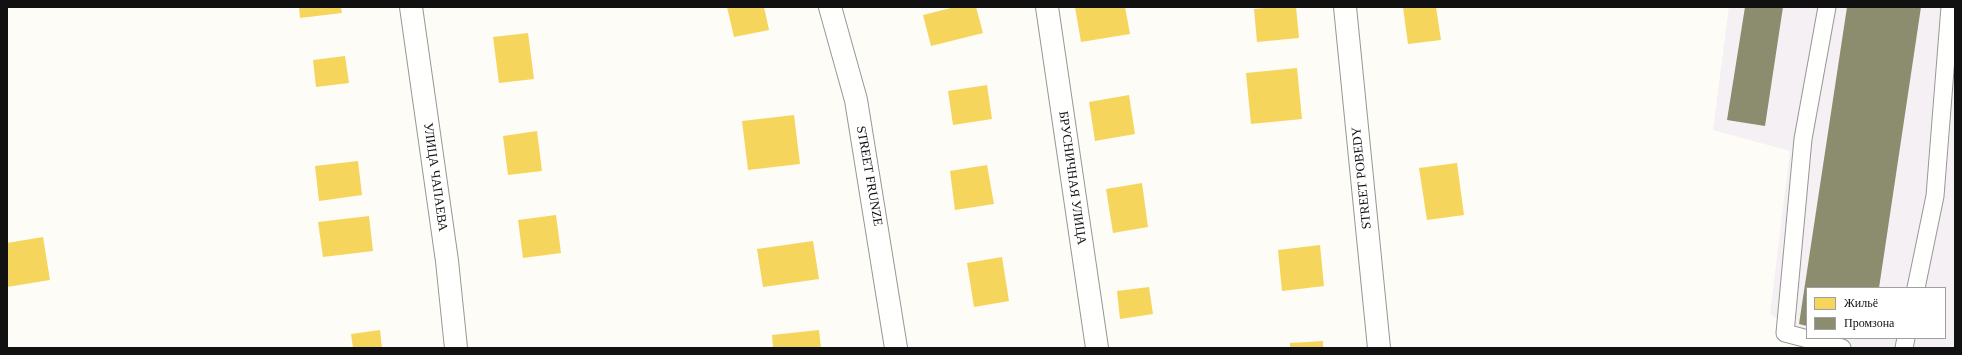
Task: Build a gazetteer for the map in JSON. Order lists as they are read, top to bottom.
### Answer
{
  "streets": {
    "street": [
      "STREET FRUNZE",
      "УЛИЦА ЧАПАЕВА",
      "БРУСНИЧНАЯ УЛИЦА",
      "STREET POBEDY"
    ]
  },
  "legend": ["Жильё", "Промзона"]
}
